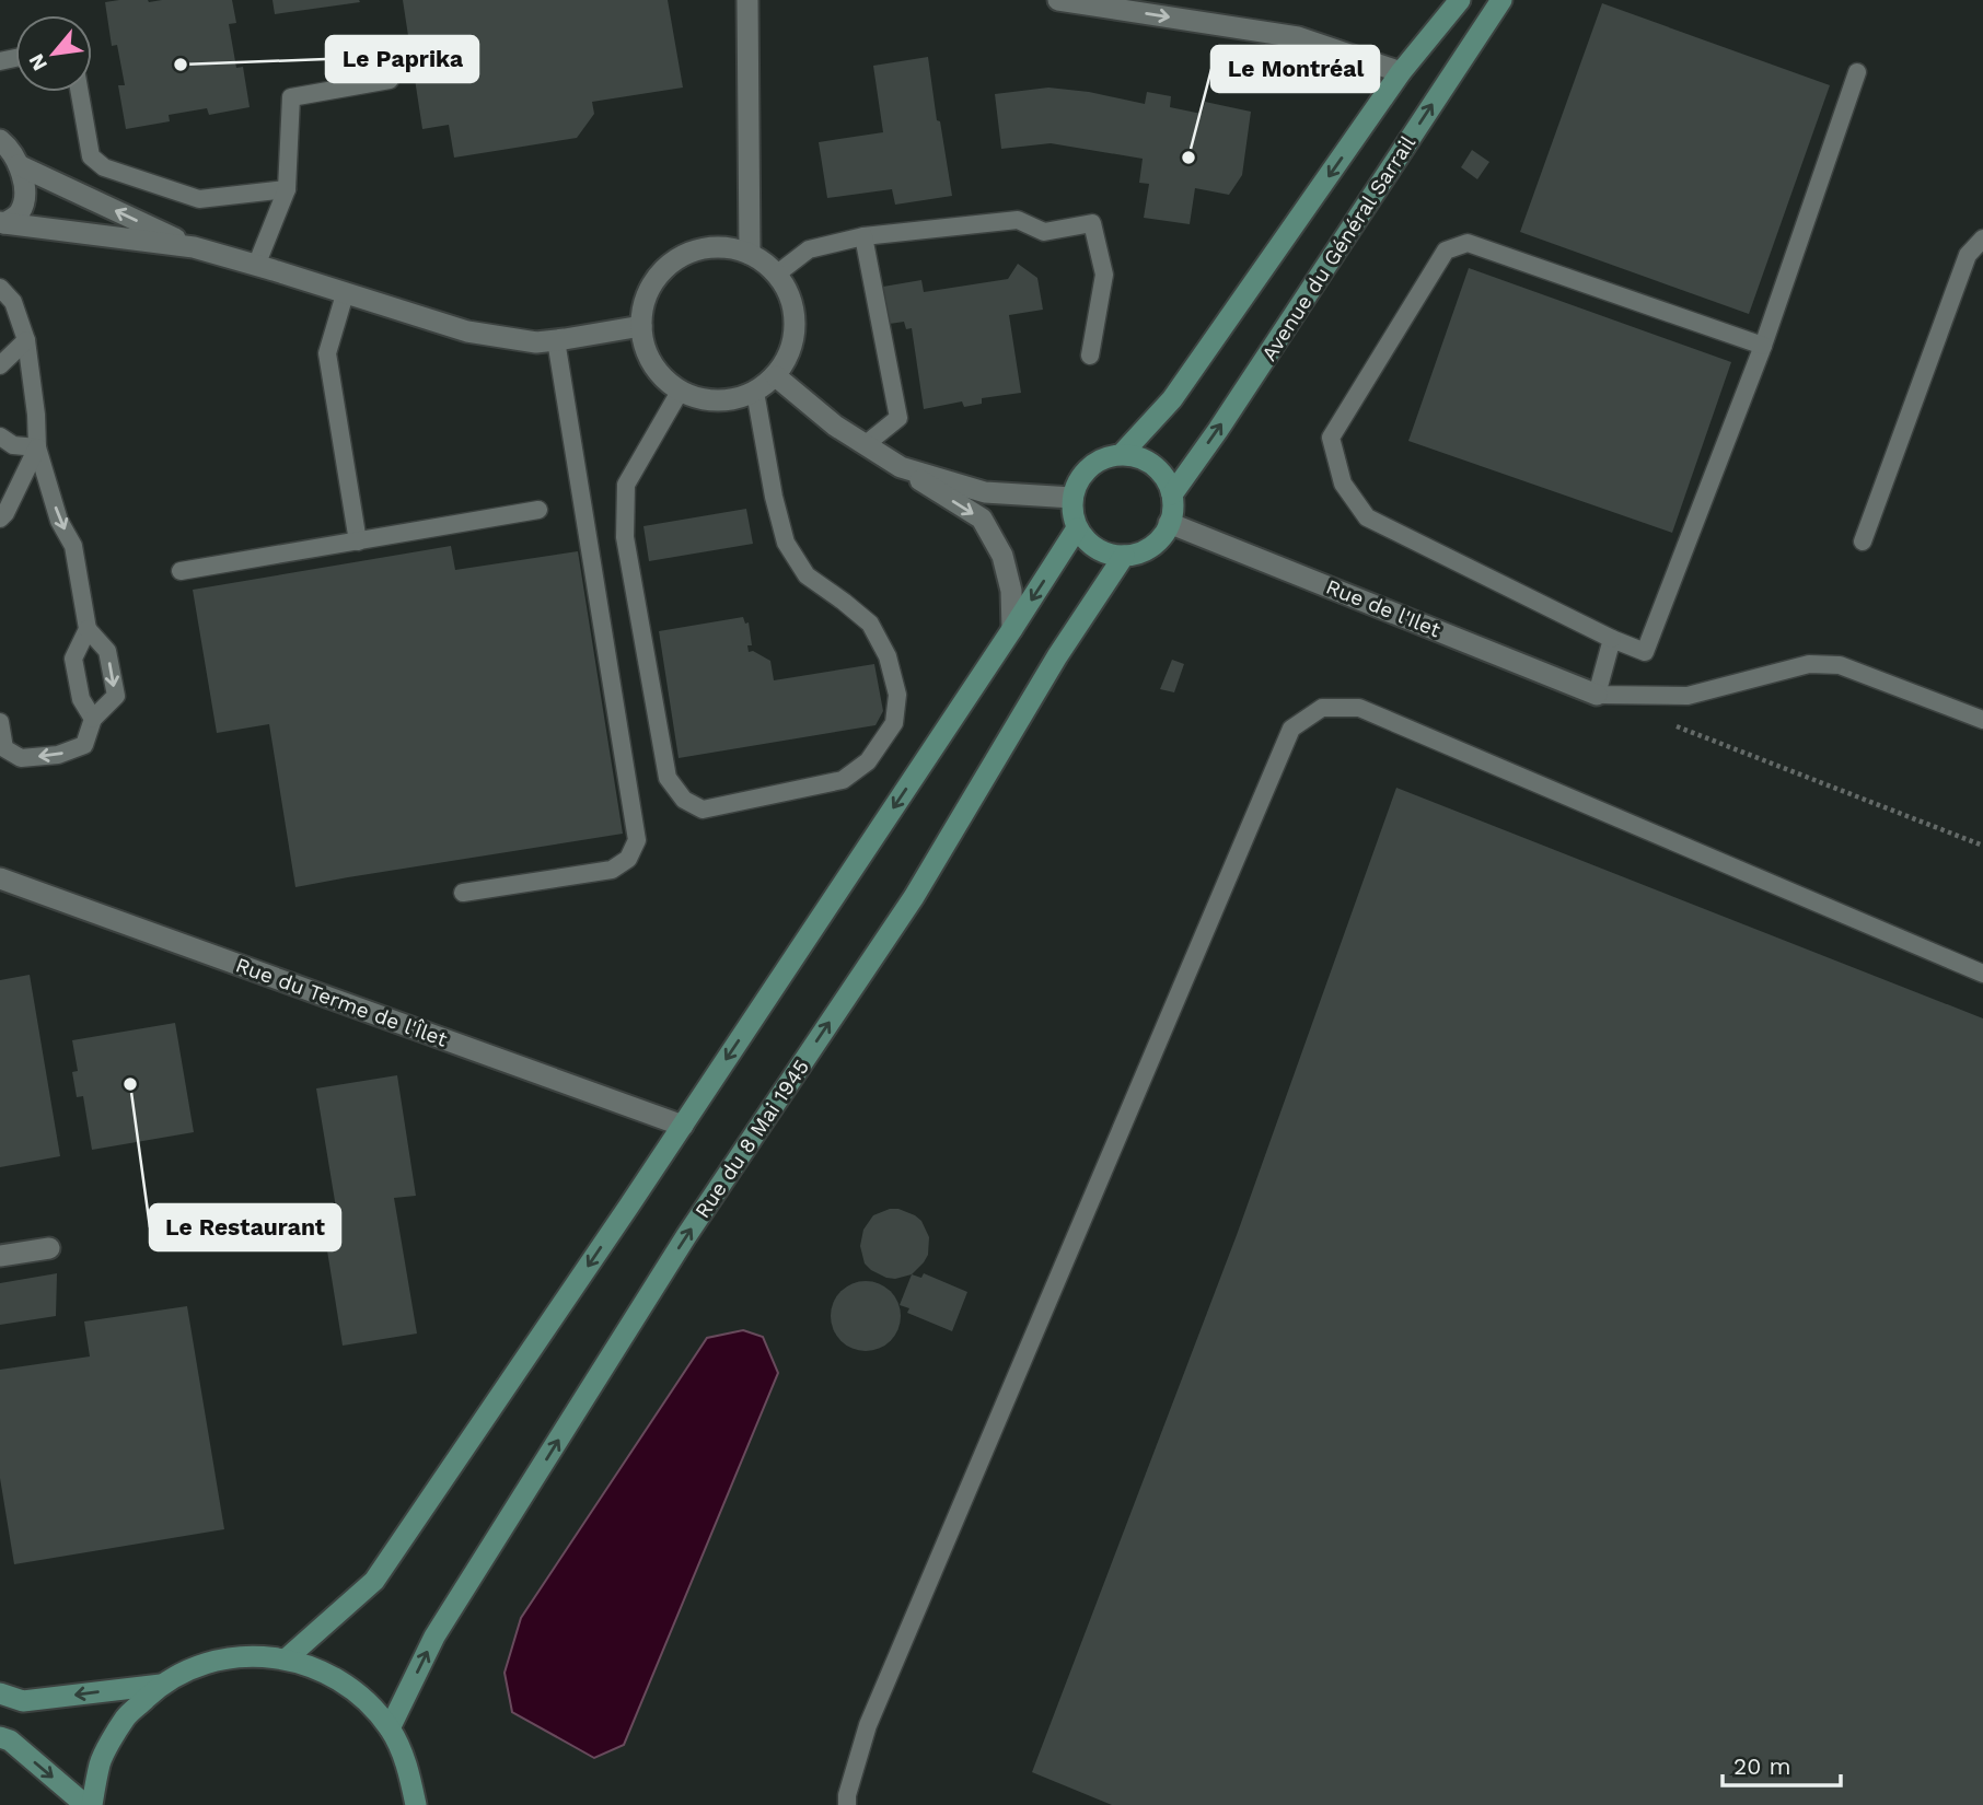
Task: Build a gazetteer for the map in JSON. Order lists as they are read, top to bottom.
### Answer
{
  "streets": {
    "main road": ["Avenue du Général Sarrail", "Rue du 8 Mai 1945"],
    "street": ["Rue de l'Ilet", "Rue du Terme de l'Îlet"]
  },
  "crossings": [
    ["Avenue du Général Sarrail", "Rue de l'Ilet"],
    ["Avenue du Général Sarrail", "Rue du 8 Mai 1945"],
    ["Rue de l'Ilet", "Rue du 8 Mai 1945"]
  ],
  "places": ["Le Paprika", "Le Montréal", "Le Restaurant"],
  "scale_bar": "20 m",
  "north": "bottom left"
}
